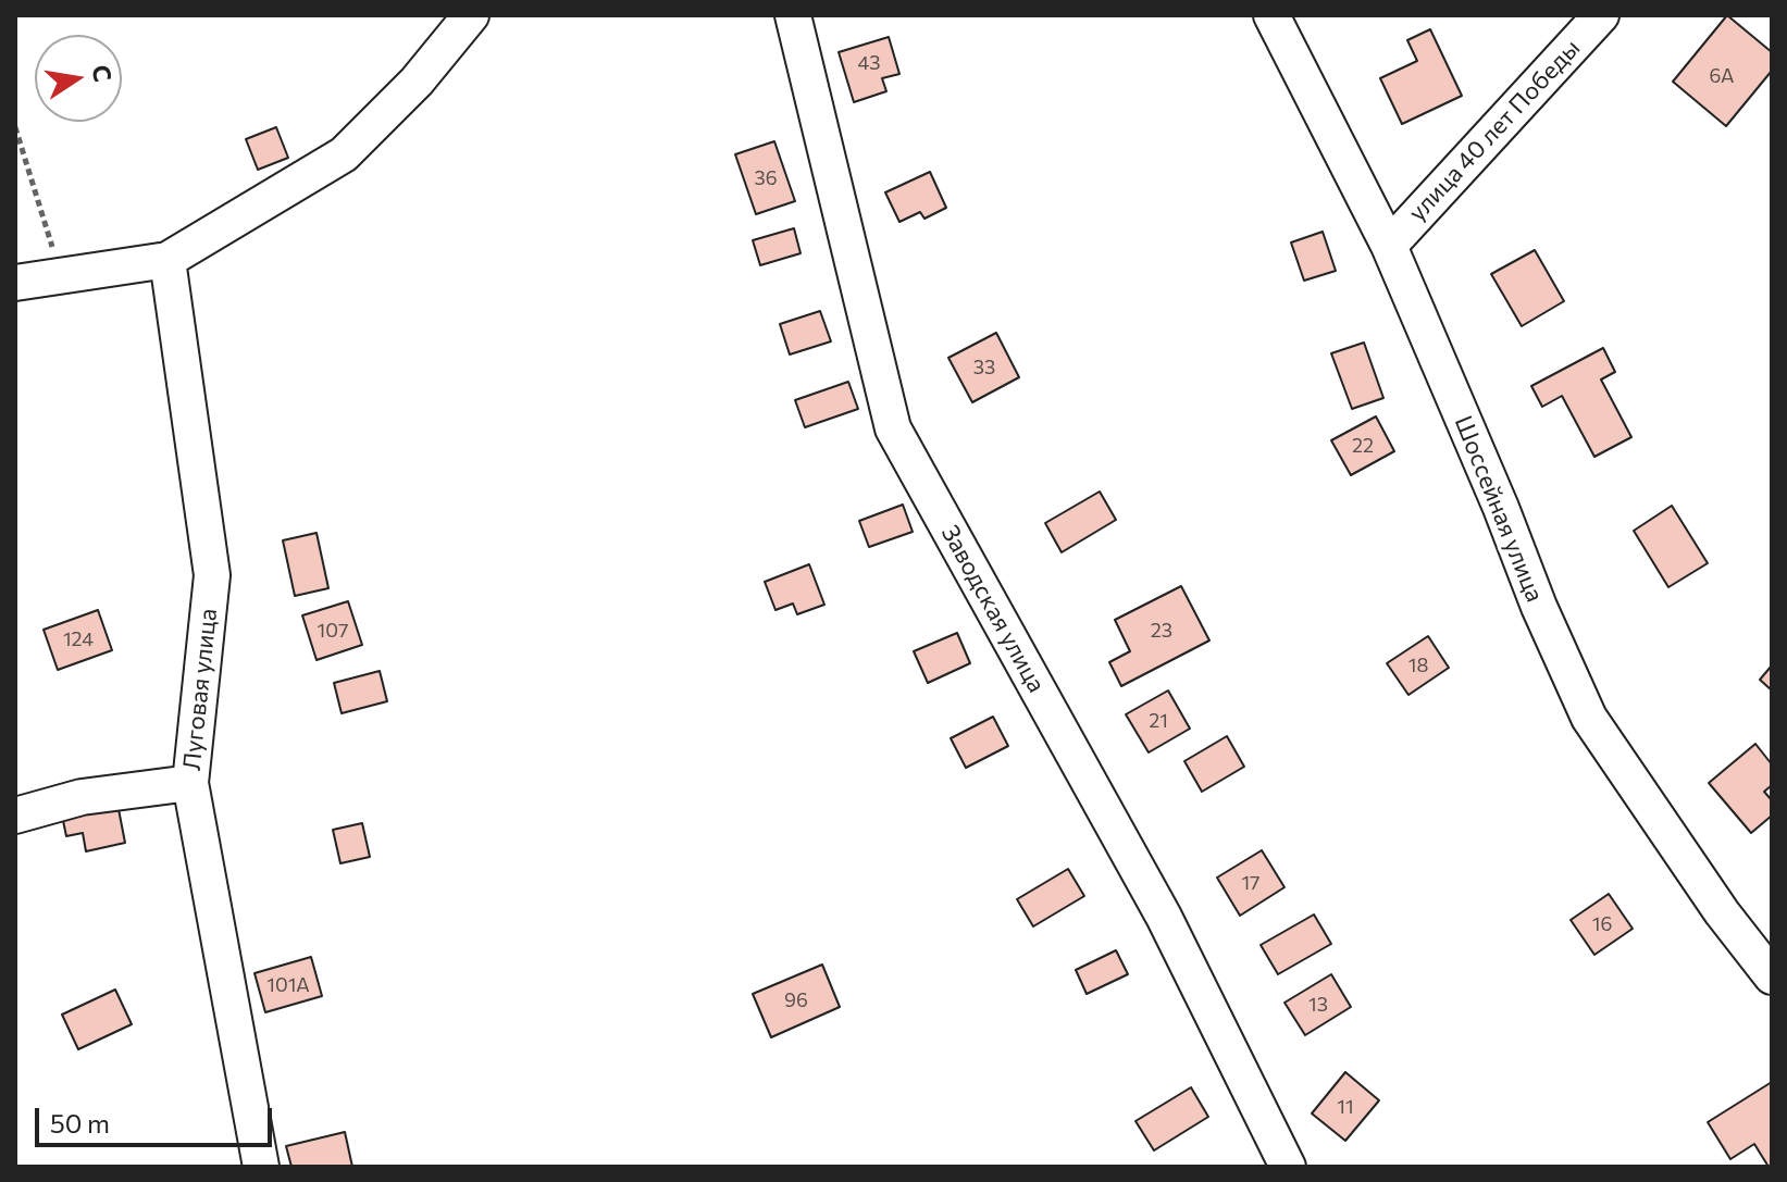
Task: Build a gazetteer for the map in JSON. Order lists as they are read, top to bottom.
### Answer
{
  "streets": {
    "street": [
      "улица 40 лет Победы",
      "Шоссейная улица",
      "Заводская улица",
      "Луговая улица"
    ]
  },
  "crossings": [
    ["улица 40 лет Победы", "Шоссейная улица"]
  ],
  "house_numbers": [
    "43",
    "6А",
    "36",
    "33",
    "22",
    "107",
    "23",
    "124",
    "18",
    "21",
    "17",
    "16",
    "101А",
    "96",
    "13",
    "11"
  ],
  "scale_bar": "50 m",
  "north": "right"
}
